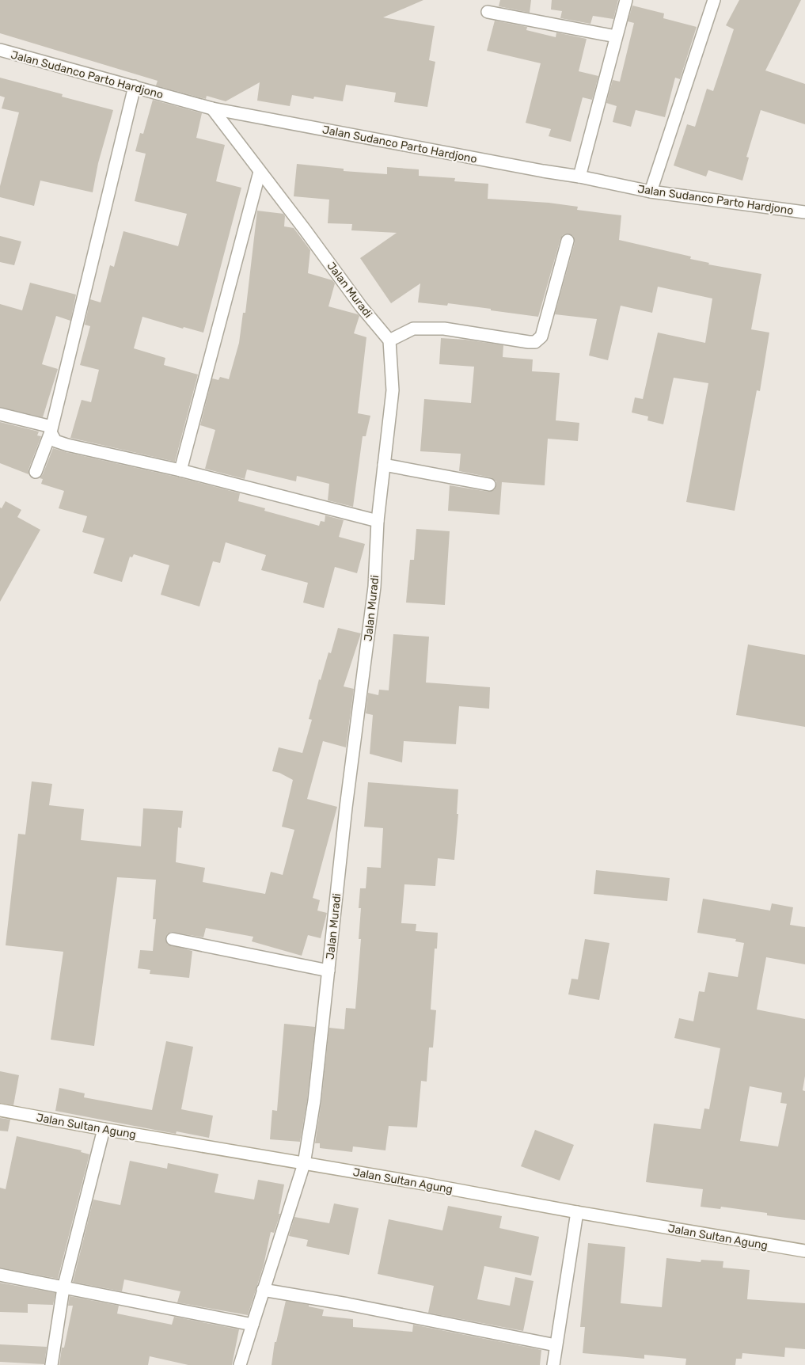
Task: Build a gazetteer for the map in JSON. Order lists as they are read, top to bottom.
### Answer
{
  "streets": {
    "street": ["Jalan Sudanco Parto Hardjono", "Jalan Muradi", "Jalan Sultan Agung"]
  },
  "crossings": [
    ["Jalan Sudanco Parto Hardjono", "Jalan Muradi"],
    ["Jalan Muradi", "Jalan Sultan Agung"]
  ]
}
